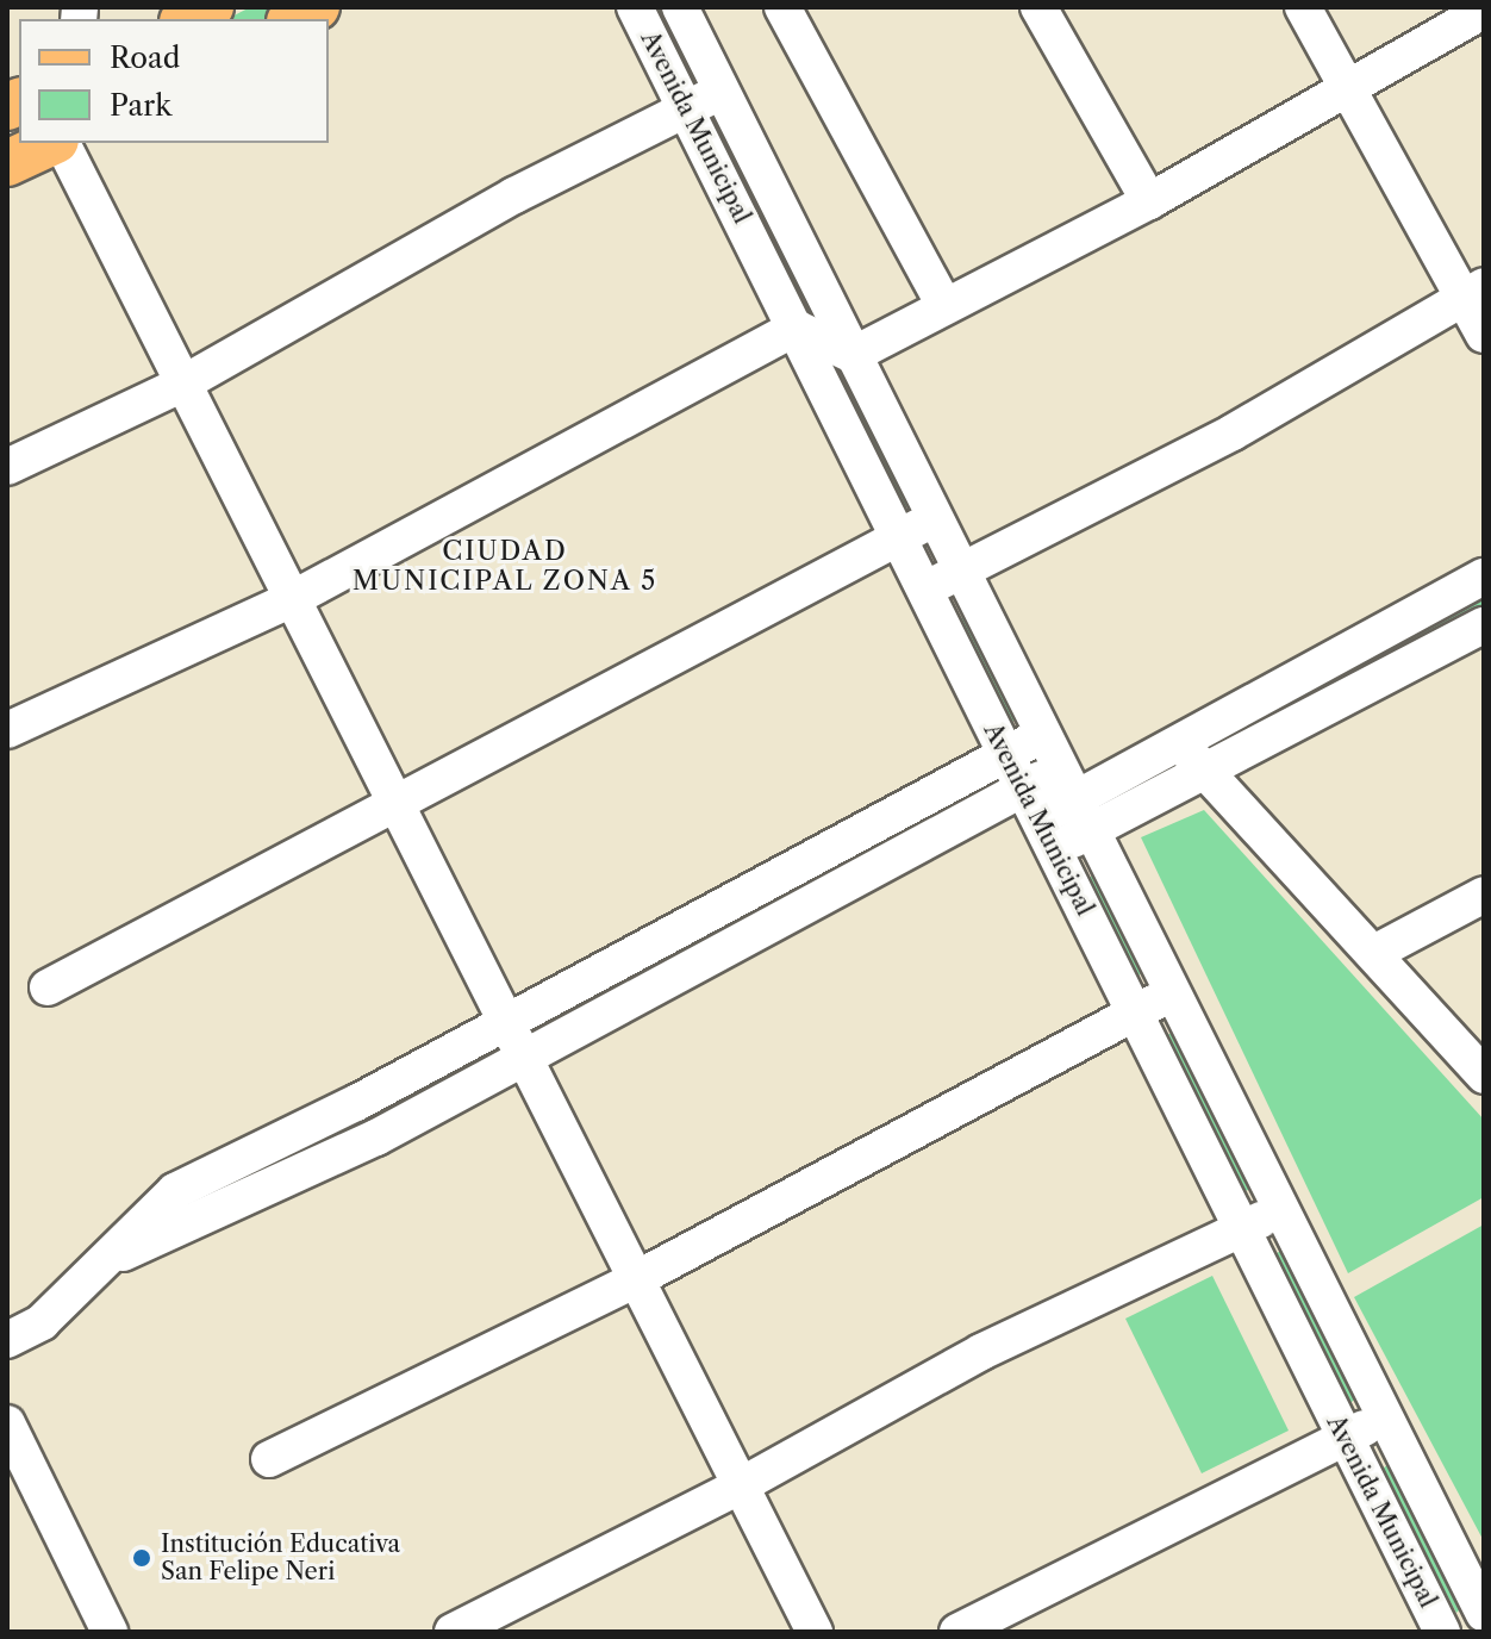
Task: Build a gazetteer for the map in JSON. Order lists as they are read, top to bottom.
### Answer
{
  "streets": {
    "street": ["Avenida Municipal"]
  },
  "districts": ["CIUDAD MUNICIPAL ZONA 5"],
  "places": ["Institución Educativa San Felipe Neri"],
  "legend": ["Road", "Park"]
}
